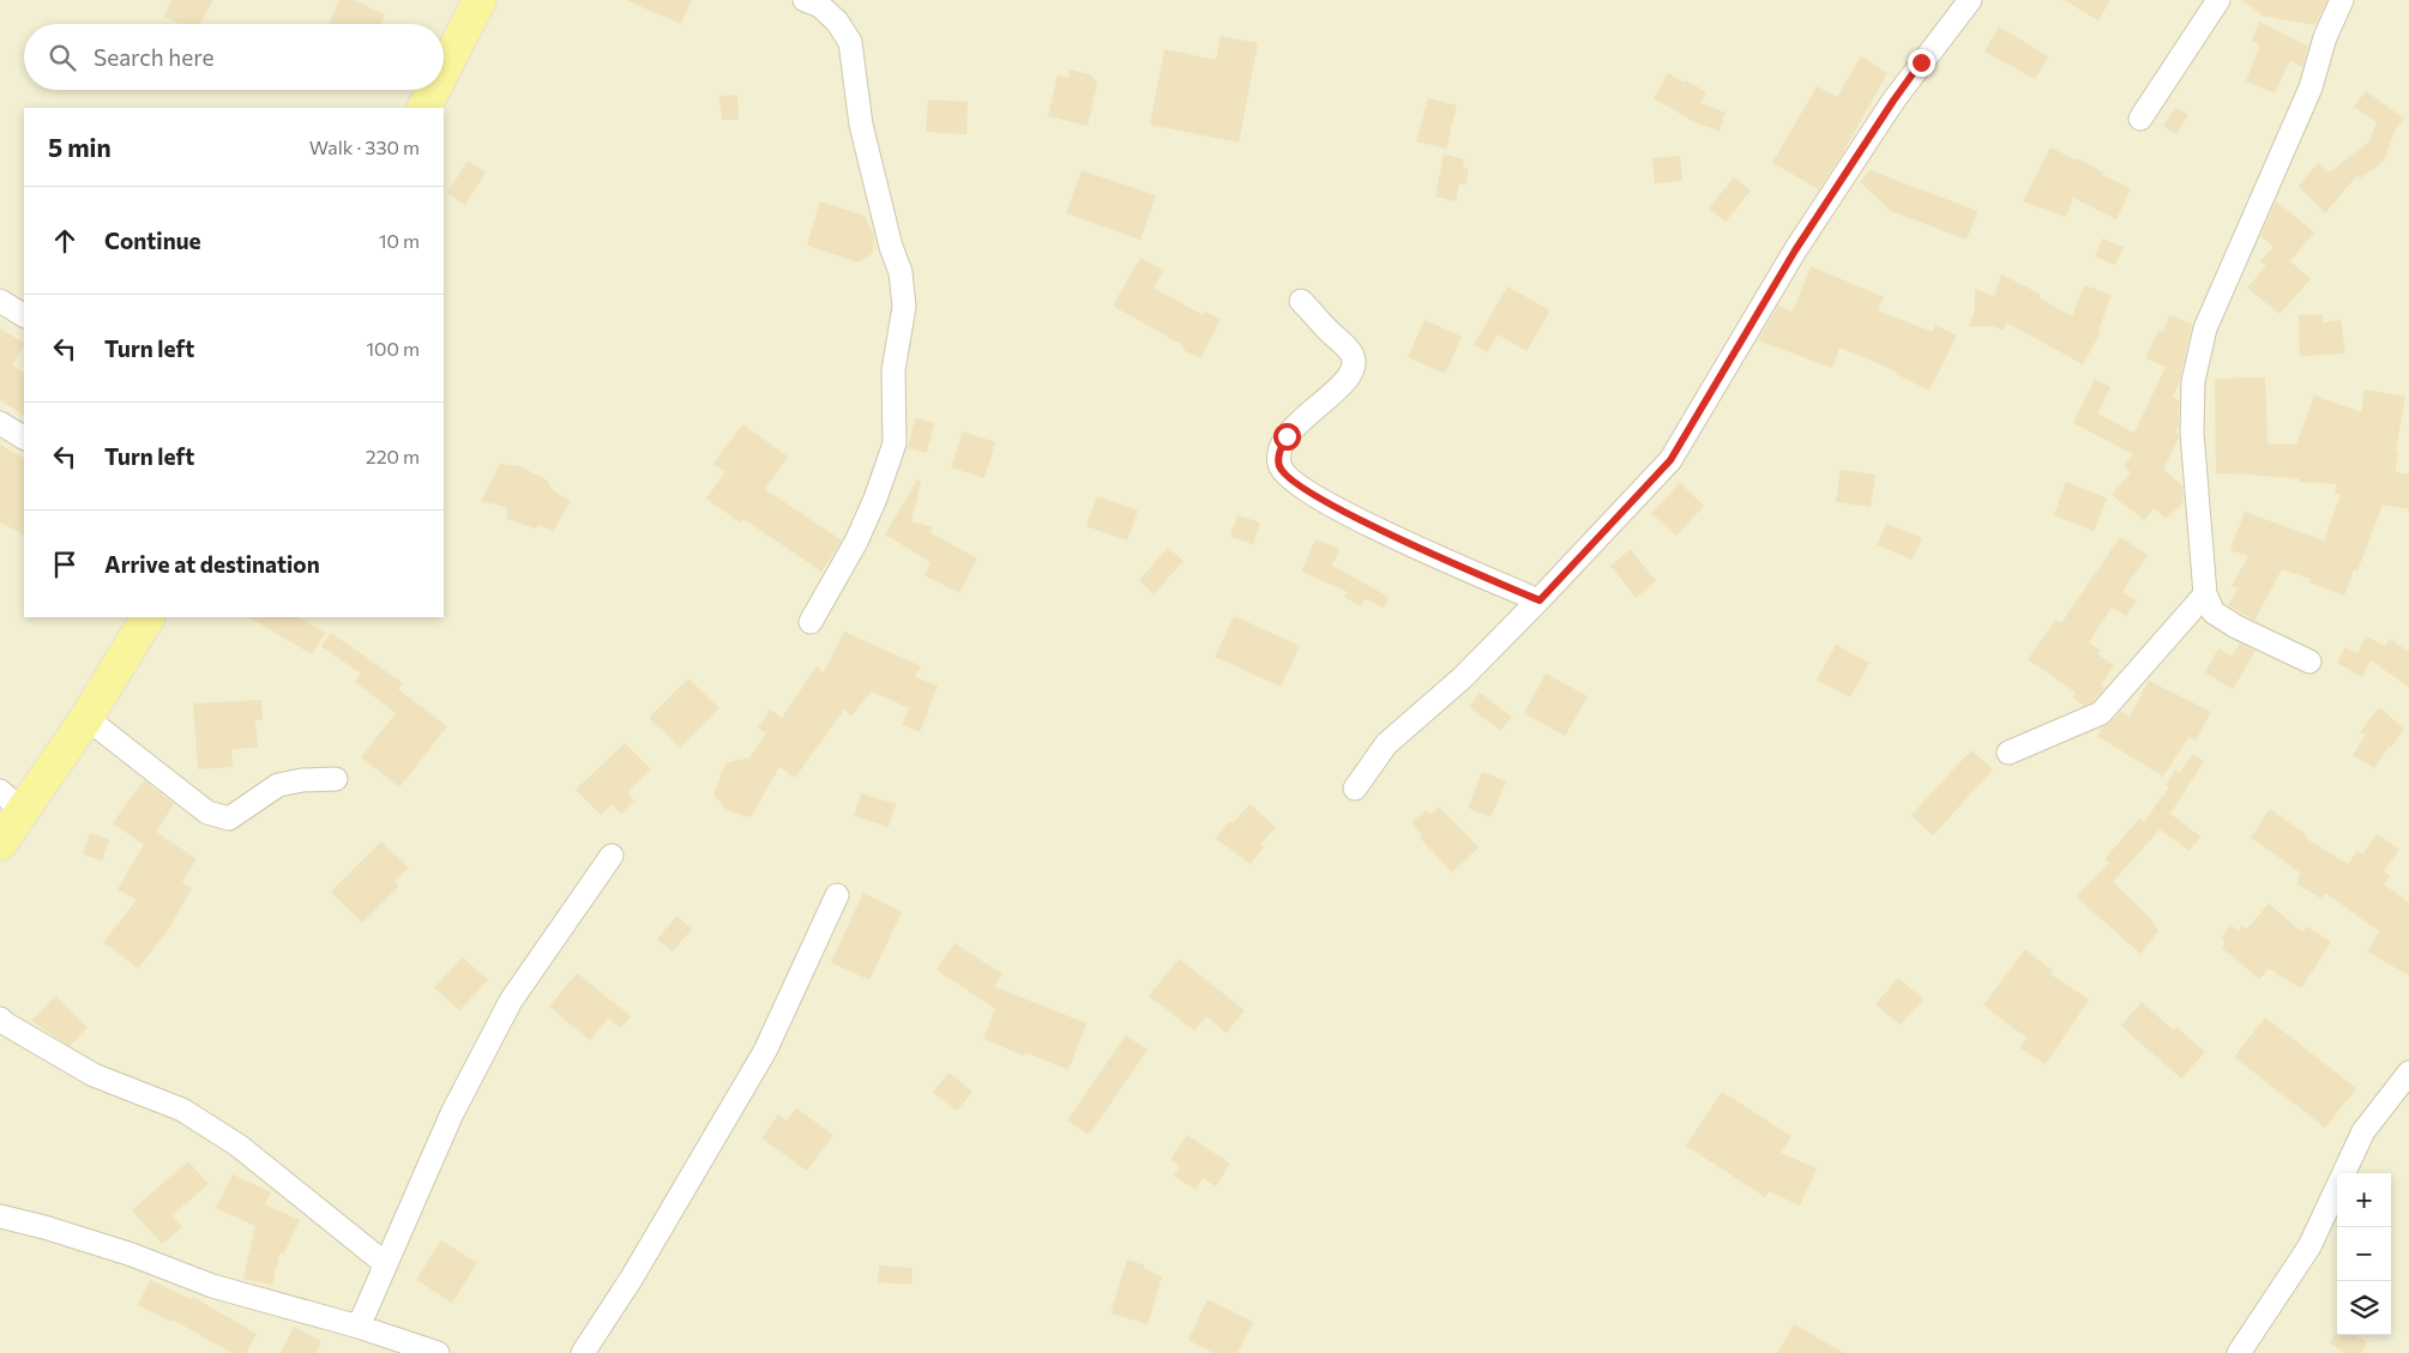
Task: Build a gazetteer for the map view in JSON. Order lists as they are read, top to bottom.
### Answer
{
  "page": {
    "search": "Search here",
    "heading": ["5 min", "Walk · 330 m"],
    "list": [
      ["Continue", "10 m"],
      ["Turn left", "100 m"],
      ["Turn left", "220 m"],
      "Arrive at destination"
    ],
    "map_buttons": ["+", "−"]
  }
}
